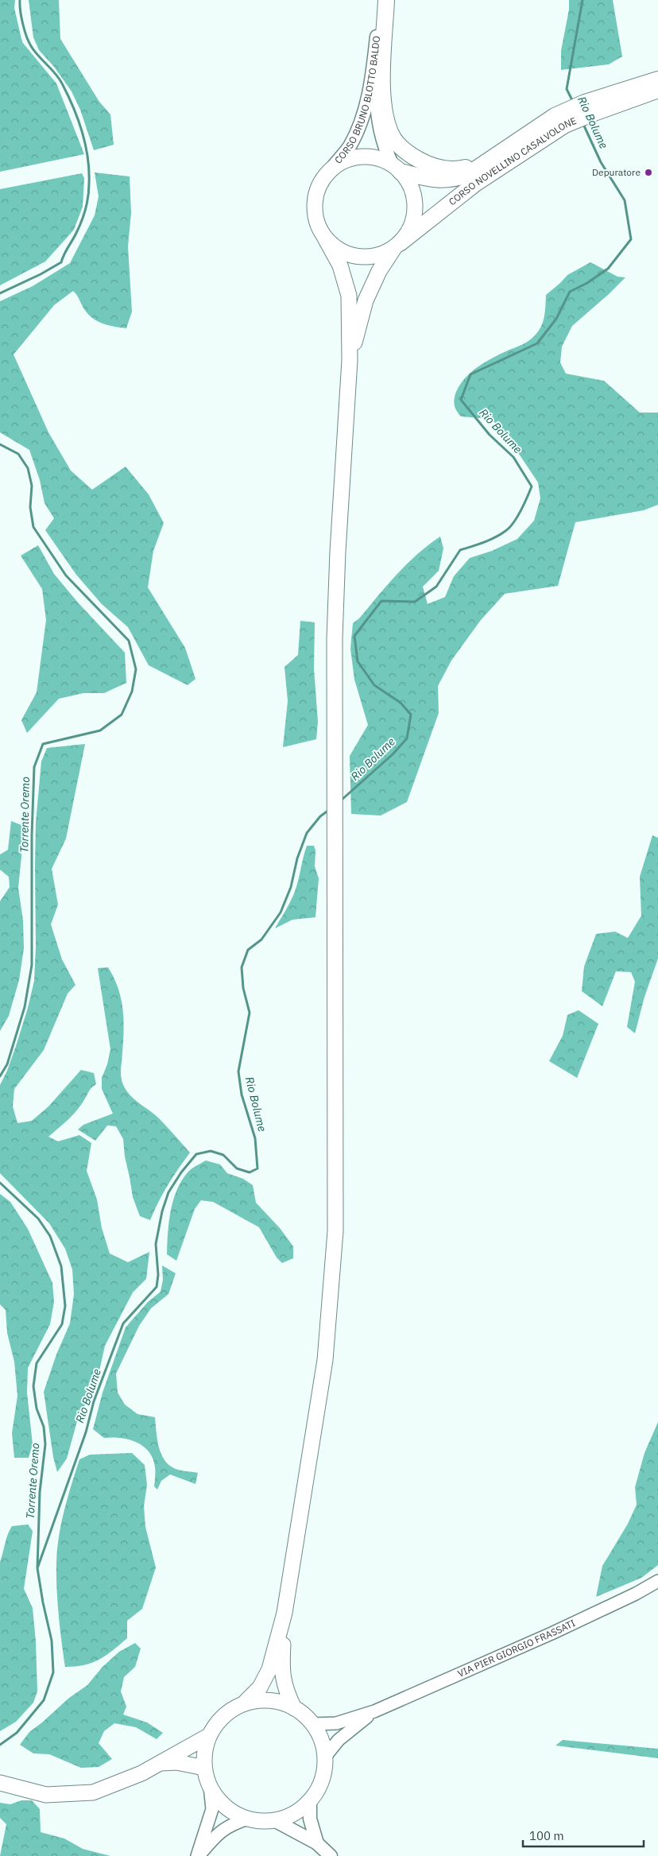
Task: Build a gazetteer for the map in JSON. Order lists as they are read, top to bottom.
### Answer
{
  "streets": {
    "highway": ["CORSO NOVELLINO CASALVOLONE"],
    "main road": ["CORSO BRUNO BLOTTO BALDO"],
    "street": ["VIA PIER GIORGIO FRASSATI"]
  },
  "crossings": [
    ["CORSO BRUNO BLOTTO BALDO", "CORSO NOVELLINO CASALVOLONE"]
  ],
  "water": ["Rio Bolume", "Torrente Oremo"],
  "places": ["Depuratore"],
  "scale_bar": "100 m"
}
